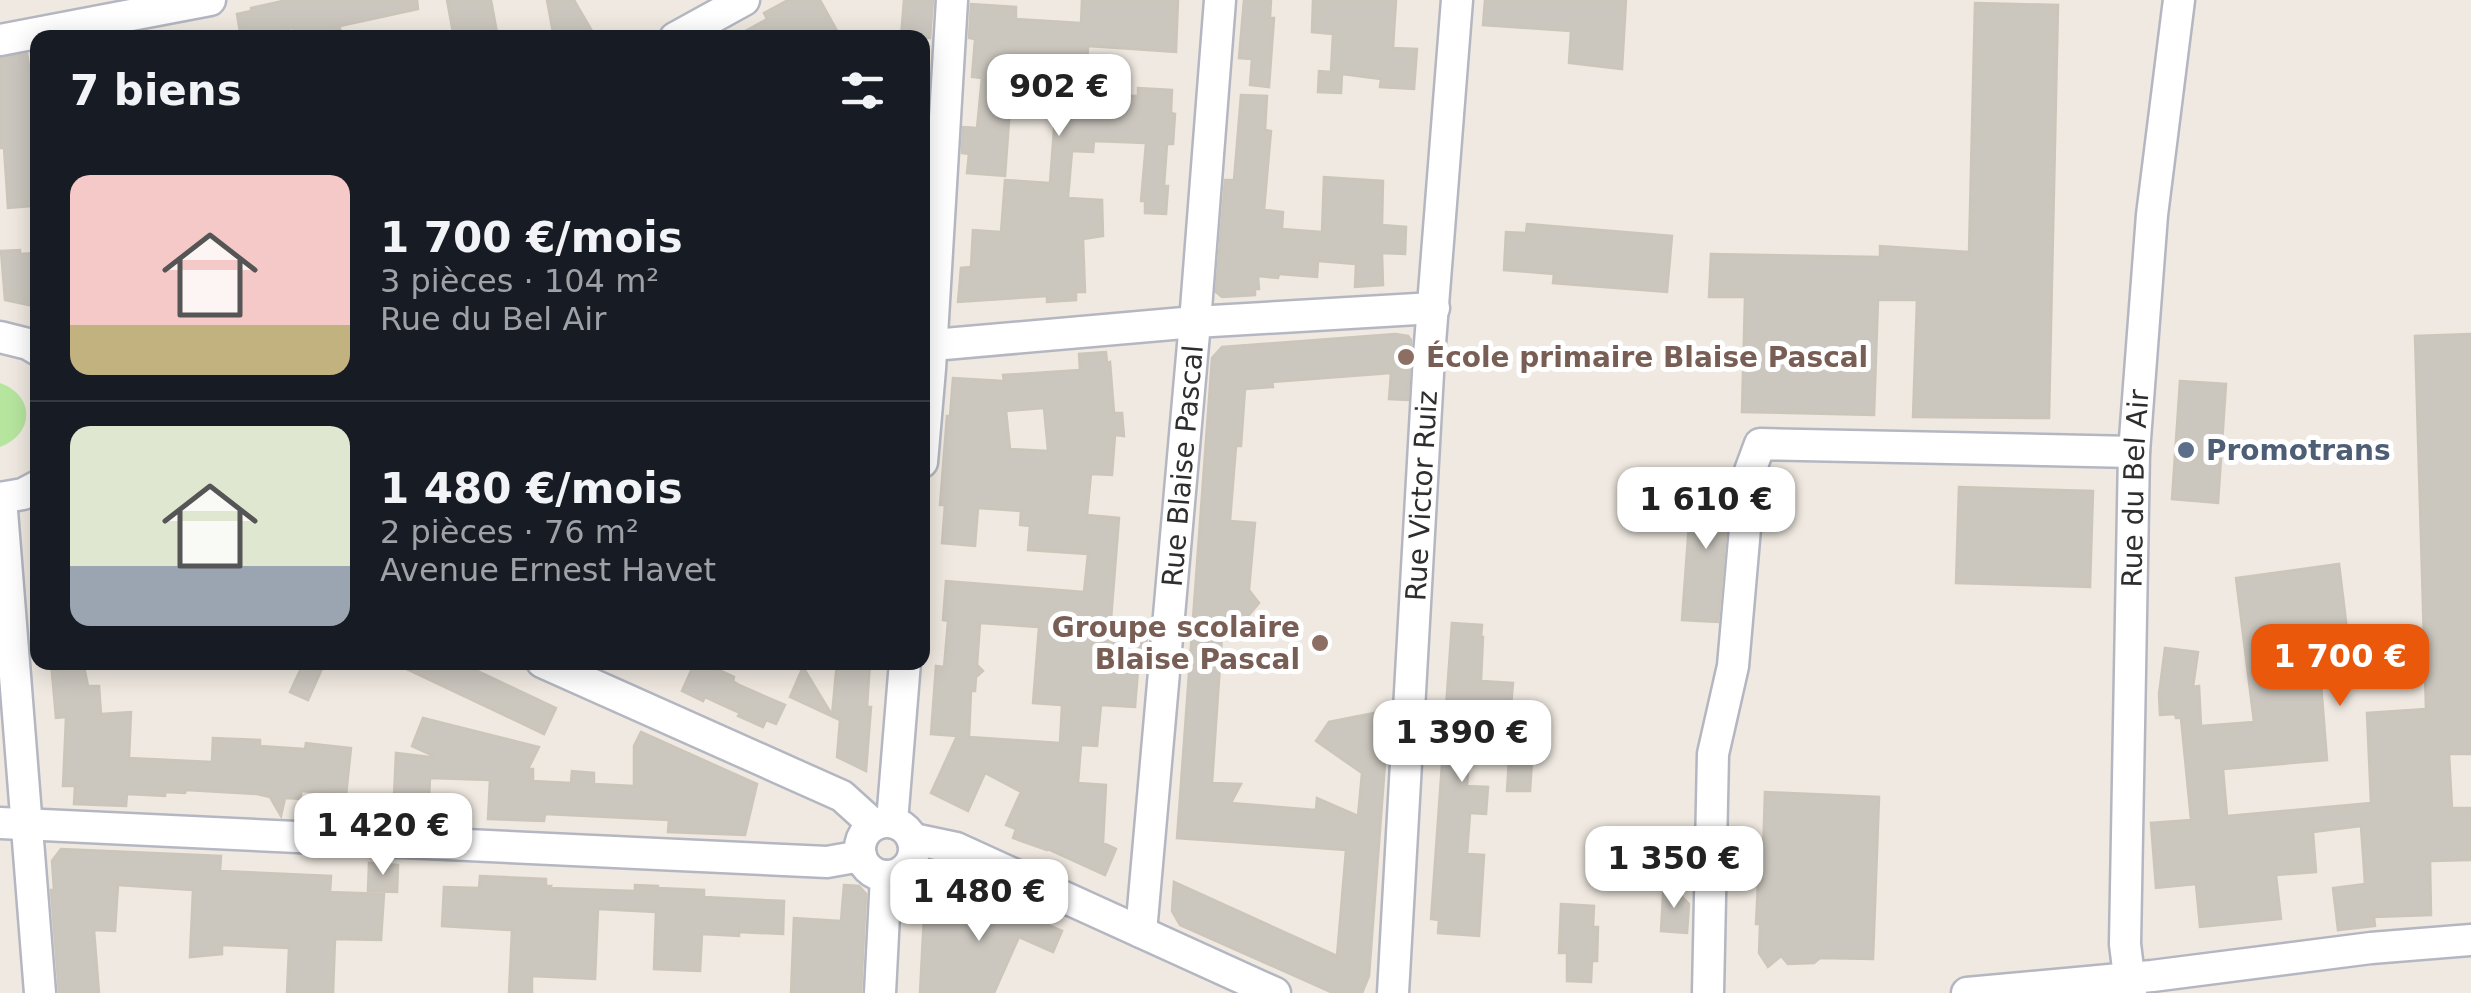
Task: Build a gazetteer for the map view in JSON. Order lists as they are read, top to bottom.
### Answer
{
  "streets": {
    "street": ["Rue Blaise Pascal", "Rue du Bel Air", "Rue Victor Ruiz"]
  },
  "places": ["École primaire Blaise Pascal", "Promotrans", "Groupe scolaire Blaise Pascal"],
  "page": {
    "heading": "7 biens",
    "price": [
      "902 €",
      "1 610 €",
      "1 700 €",
      "1 390 €",
      "1 420 €",
      "1 350 €",
      "1 480 €"
    ],
    "list": [
      {
        "name": "1 700 €/mois",
        "note": "3 pièces · 104 m² · Rue du Bel Air"
      },
      {
        "name": "1 480 €/mois",
        "note": "2 pièces · 76 m² · Avenue Ernest Havet"
      }
    ]
  }
}
